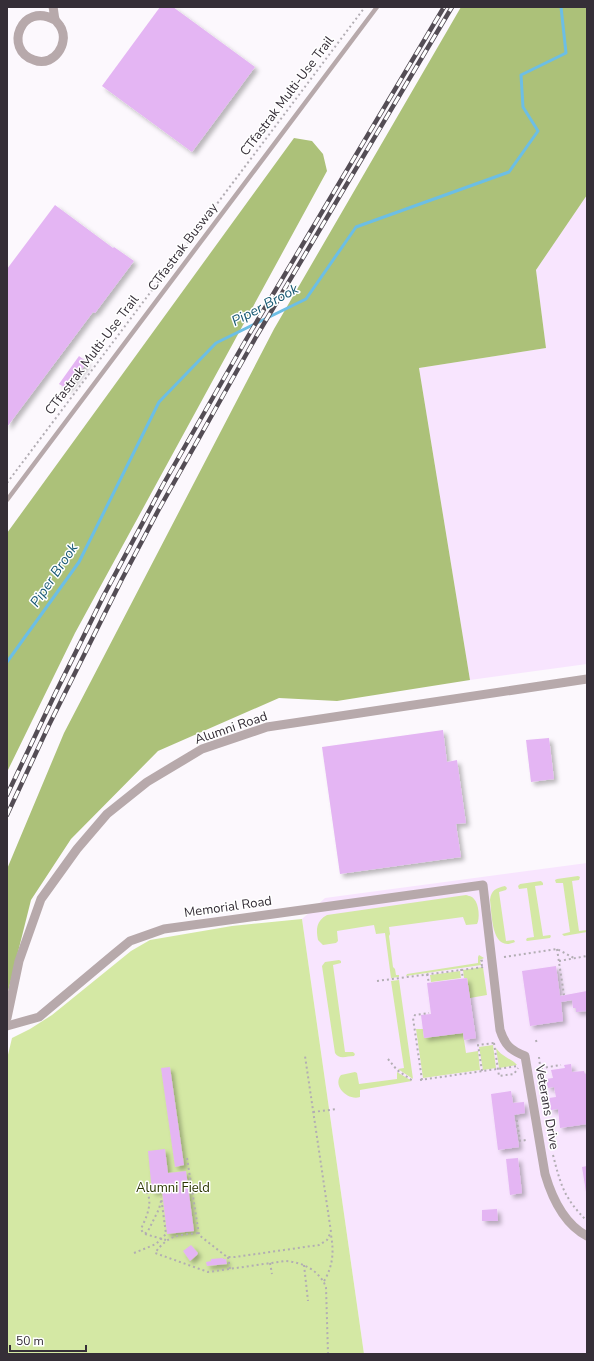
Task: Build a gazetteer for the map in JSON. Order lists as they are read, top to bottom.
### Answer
{
  "streets": {
    "street": ["Alumni Road", "Memorial Road", "Veterans Drive"],
    "lane": ["CTfastrak Busway"],
    "path": ["CTfastrak Multi-Use Trail"]
  },
  "crossings": [
    ["Memorial Road", "Veterans Drive"]
  ],
  "water": ["Piper Brook"],
  "parks": ["Alumni Field"],
  "scale_bar": "50 m"
}
